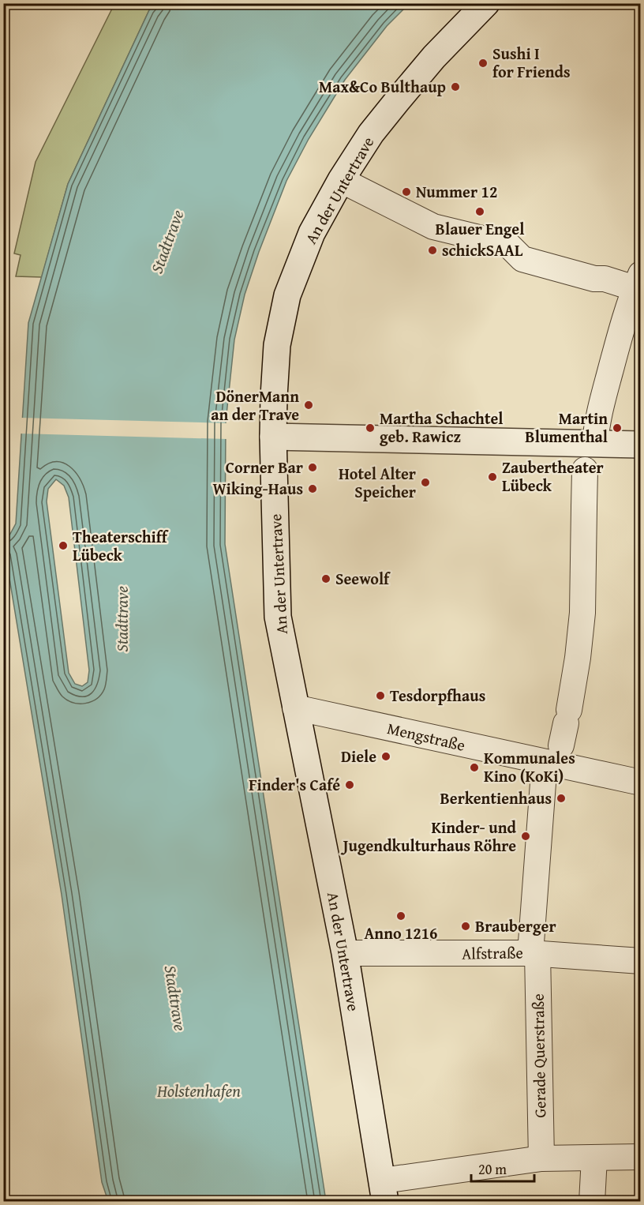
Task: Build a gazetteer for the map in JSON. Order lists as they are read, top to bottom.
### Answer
{
  "streets": {
    "main road": ["An der Untertrave"],
    "street": ["Mengstraße", "Alfstraße", "Gerade Querstraße"]
  },
  "crossings": [
    ["An der Untertrave", "Mengstraße"],
    ["An der Untertrave", "Alfstraße"],
    ["Mengstraße", "Gerade Querstraße"],
    ["Alfstraße", "Gerade Querstraße"]
  ],
  "water": ["Stadttrave", "Holstenhafen"],
  "places": [
    "Sushi I for Friends",
    "Max&Co Bulthaup",
    "Nummer 12",
    "Blauer Engel",
    "schickSAAL",
    "DönerMann an der Trave",
    "Martha Schachtel geb. Rawicz",
    "Martin Blumenthal",
    "Corner Bar",
    "Zaubertheater Lübeck",
    "Hotel Alter Speicher",
    "Wiking-Haus",
    "Theaterschiff Lübeck",
    "Seewolf",
    "Tesdorpfhaus",
    "Diele",
    "Kommunales Kino (KoKi)",
    "Finder's Café",
    "Berkentienhaus",
    "Kinder- und Jugendkulturhaus Röhre",
    "Anno 1216",
    "Brauberger"
  ],
  "scale_bar": "20 m"
}
